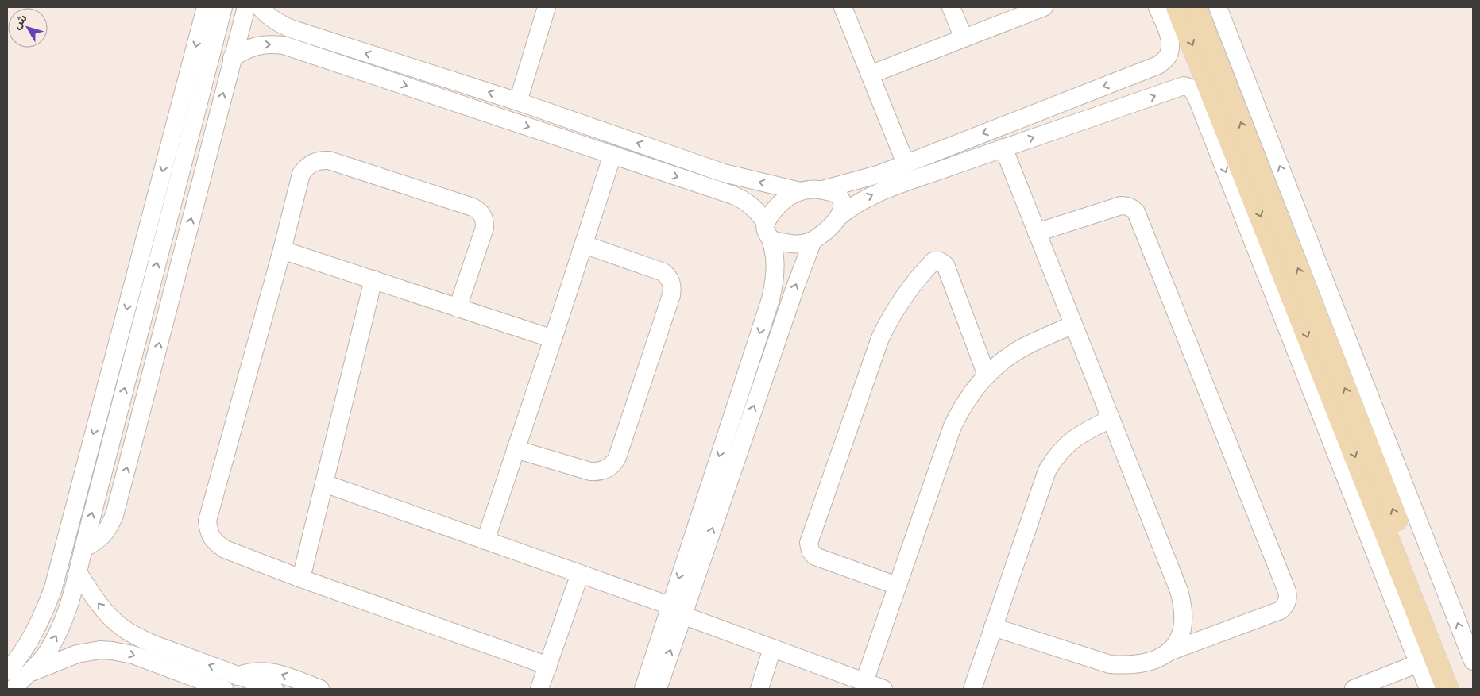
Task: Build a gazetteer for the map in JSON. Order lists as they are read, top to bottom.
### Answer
{
  "north": "top left"
}
